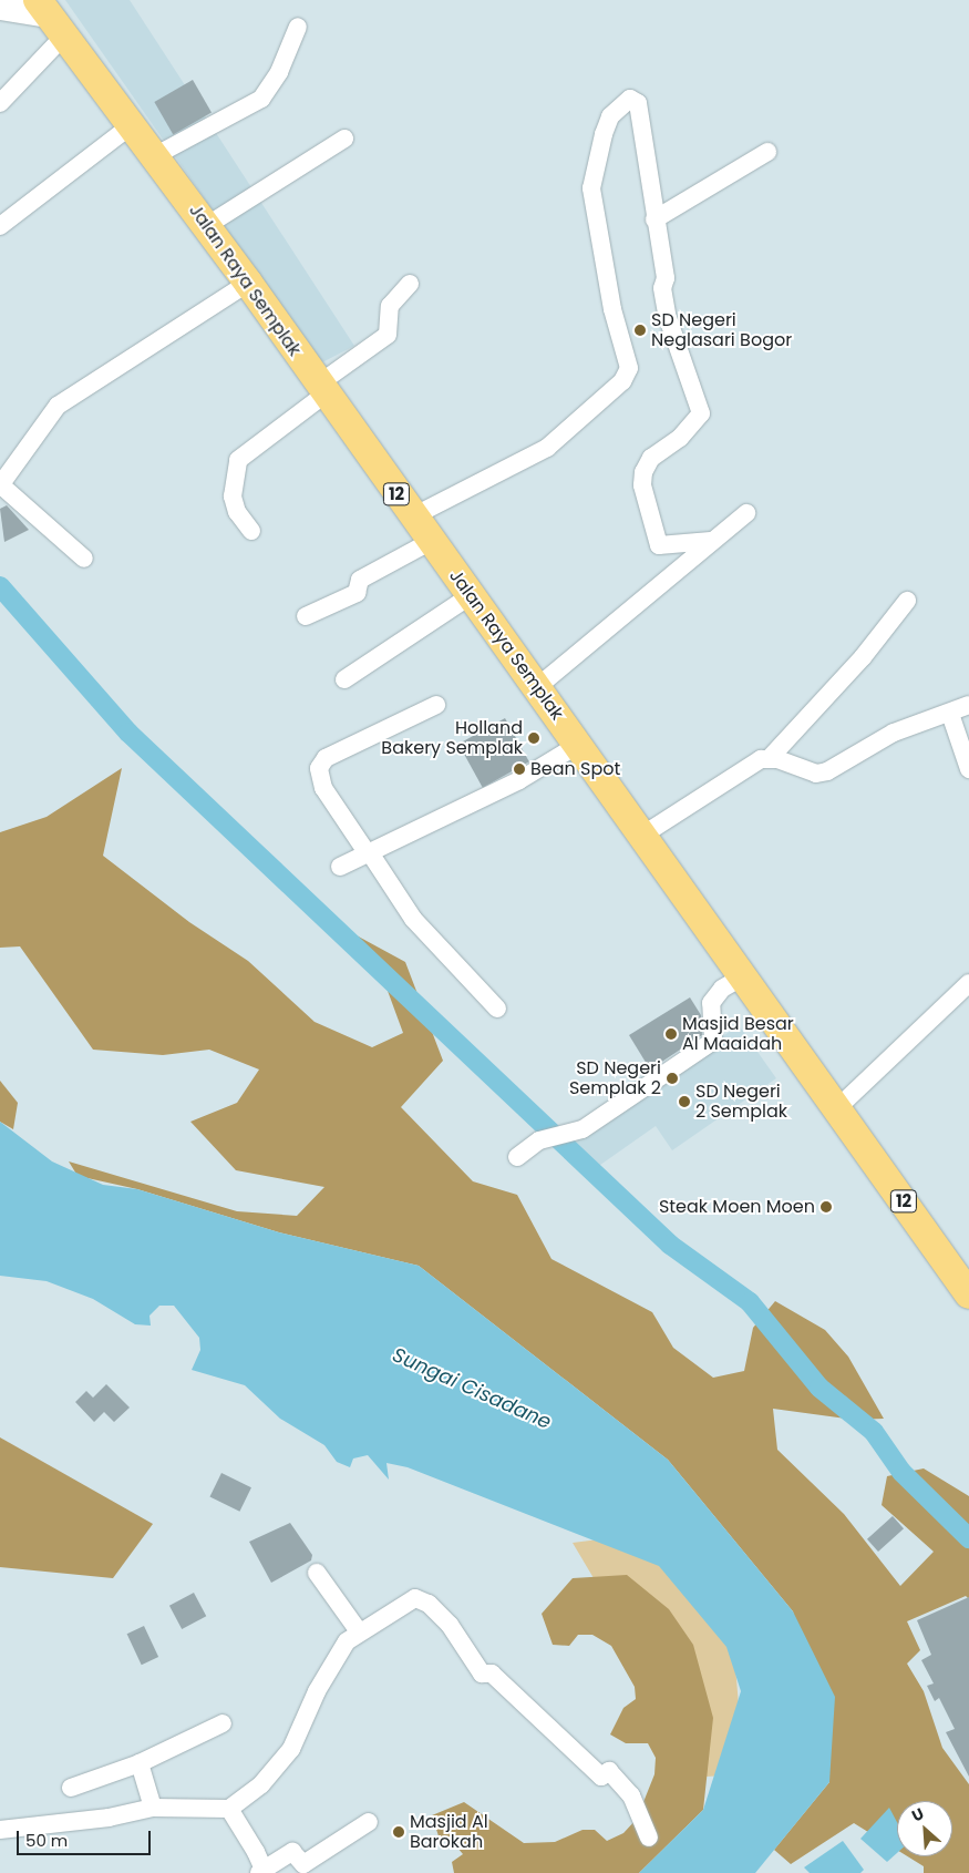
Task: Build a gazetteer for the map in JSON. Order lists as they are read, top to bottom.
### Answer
{
  "streets": {
    "main road": ["Jalan Raya Semplak", "12"]
  },
  "water": ["Sungai Cisadane"],
  "places": [
    "SD Negeri Neglasari Bogor",
    "Holland Bakery Semplak",
    "Bean Spot",
    "Masjid Besar Al Maaidah",
    "SD Negeri Semplak 2",
    "SD Negeri 2 Semplak",
    "Steak Moen Moen",
    "Masjid Al Barokah"
  ],
  "scale_bar": "50 m",
  "north": "top left"
}
